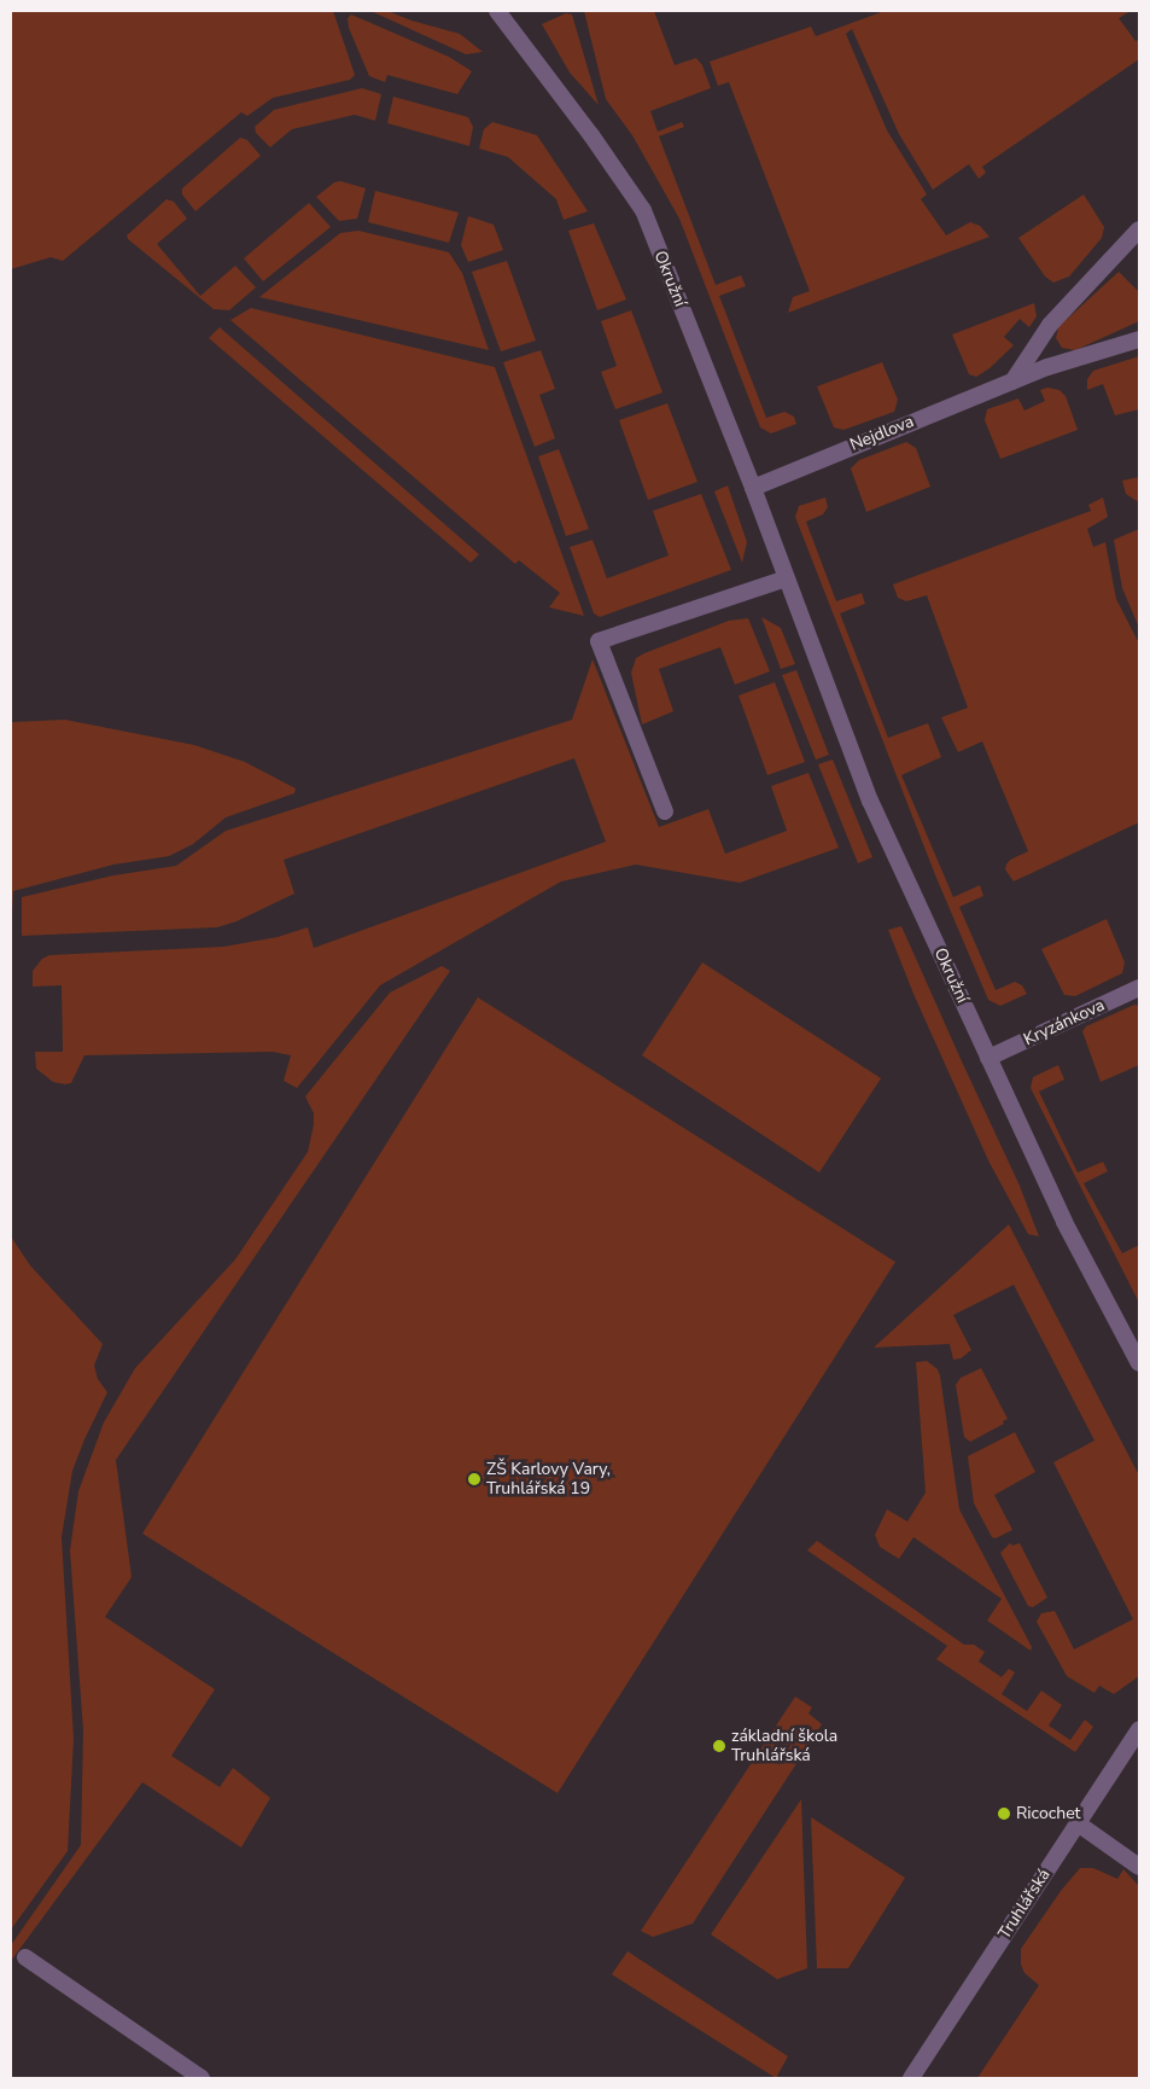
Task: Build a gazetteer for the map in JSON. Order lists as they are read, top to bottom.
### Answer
{
  "streets": {
    "street": [
      "Okružní",
      "Nejdlova",
      "Kryzánkova",
      "Truhlářská"
    ]
  },
  "crossings": [
    ["Okružní", "Nejdlova"],
    ["Okružní", "Kryzánkova"]
  ],
  "places": ["ZŠ Karlovy Vary, Truhlářská 19", "základní škola Truhlářská", "Ricochet"]
}
